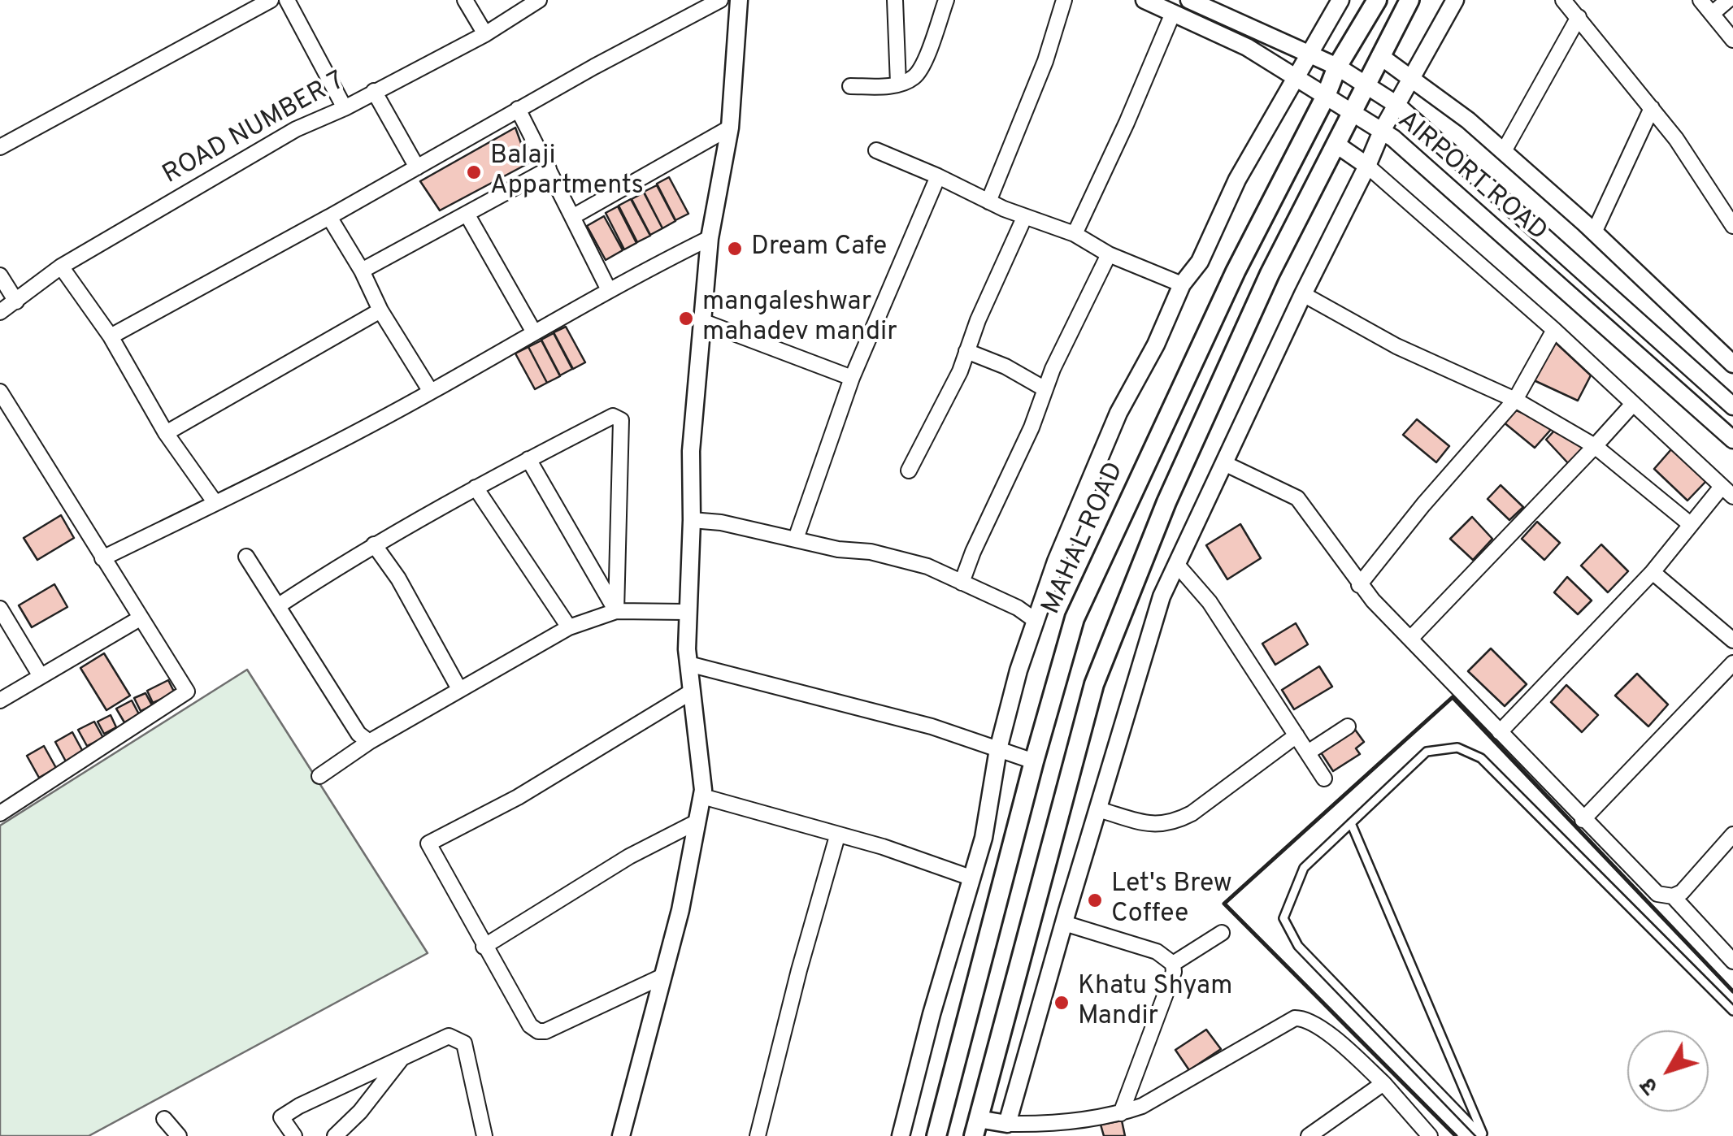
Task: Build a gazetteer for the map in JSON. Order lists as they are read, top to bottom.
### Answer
{
  "streets": {
    "main road": ["MAHAL ROAD"],
    "street": ["ROAD NUMBER 7", "AIRPORT ROAD"]
  },
  "crossings": [
    ["AIRPORT ROAD", "MAHAL ROAD"]
  ],
  "places": [
    "Balaji Appartments",
    "Dream Cafe",
    "mangaleshwar mahadev mandir",
    "Let's Brew Coffee",
    "Khatu Shyam Mandir"
  ],
  "north": "bottom left"
}
